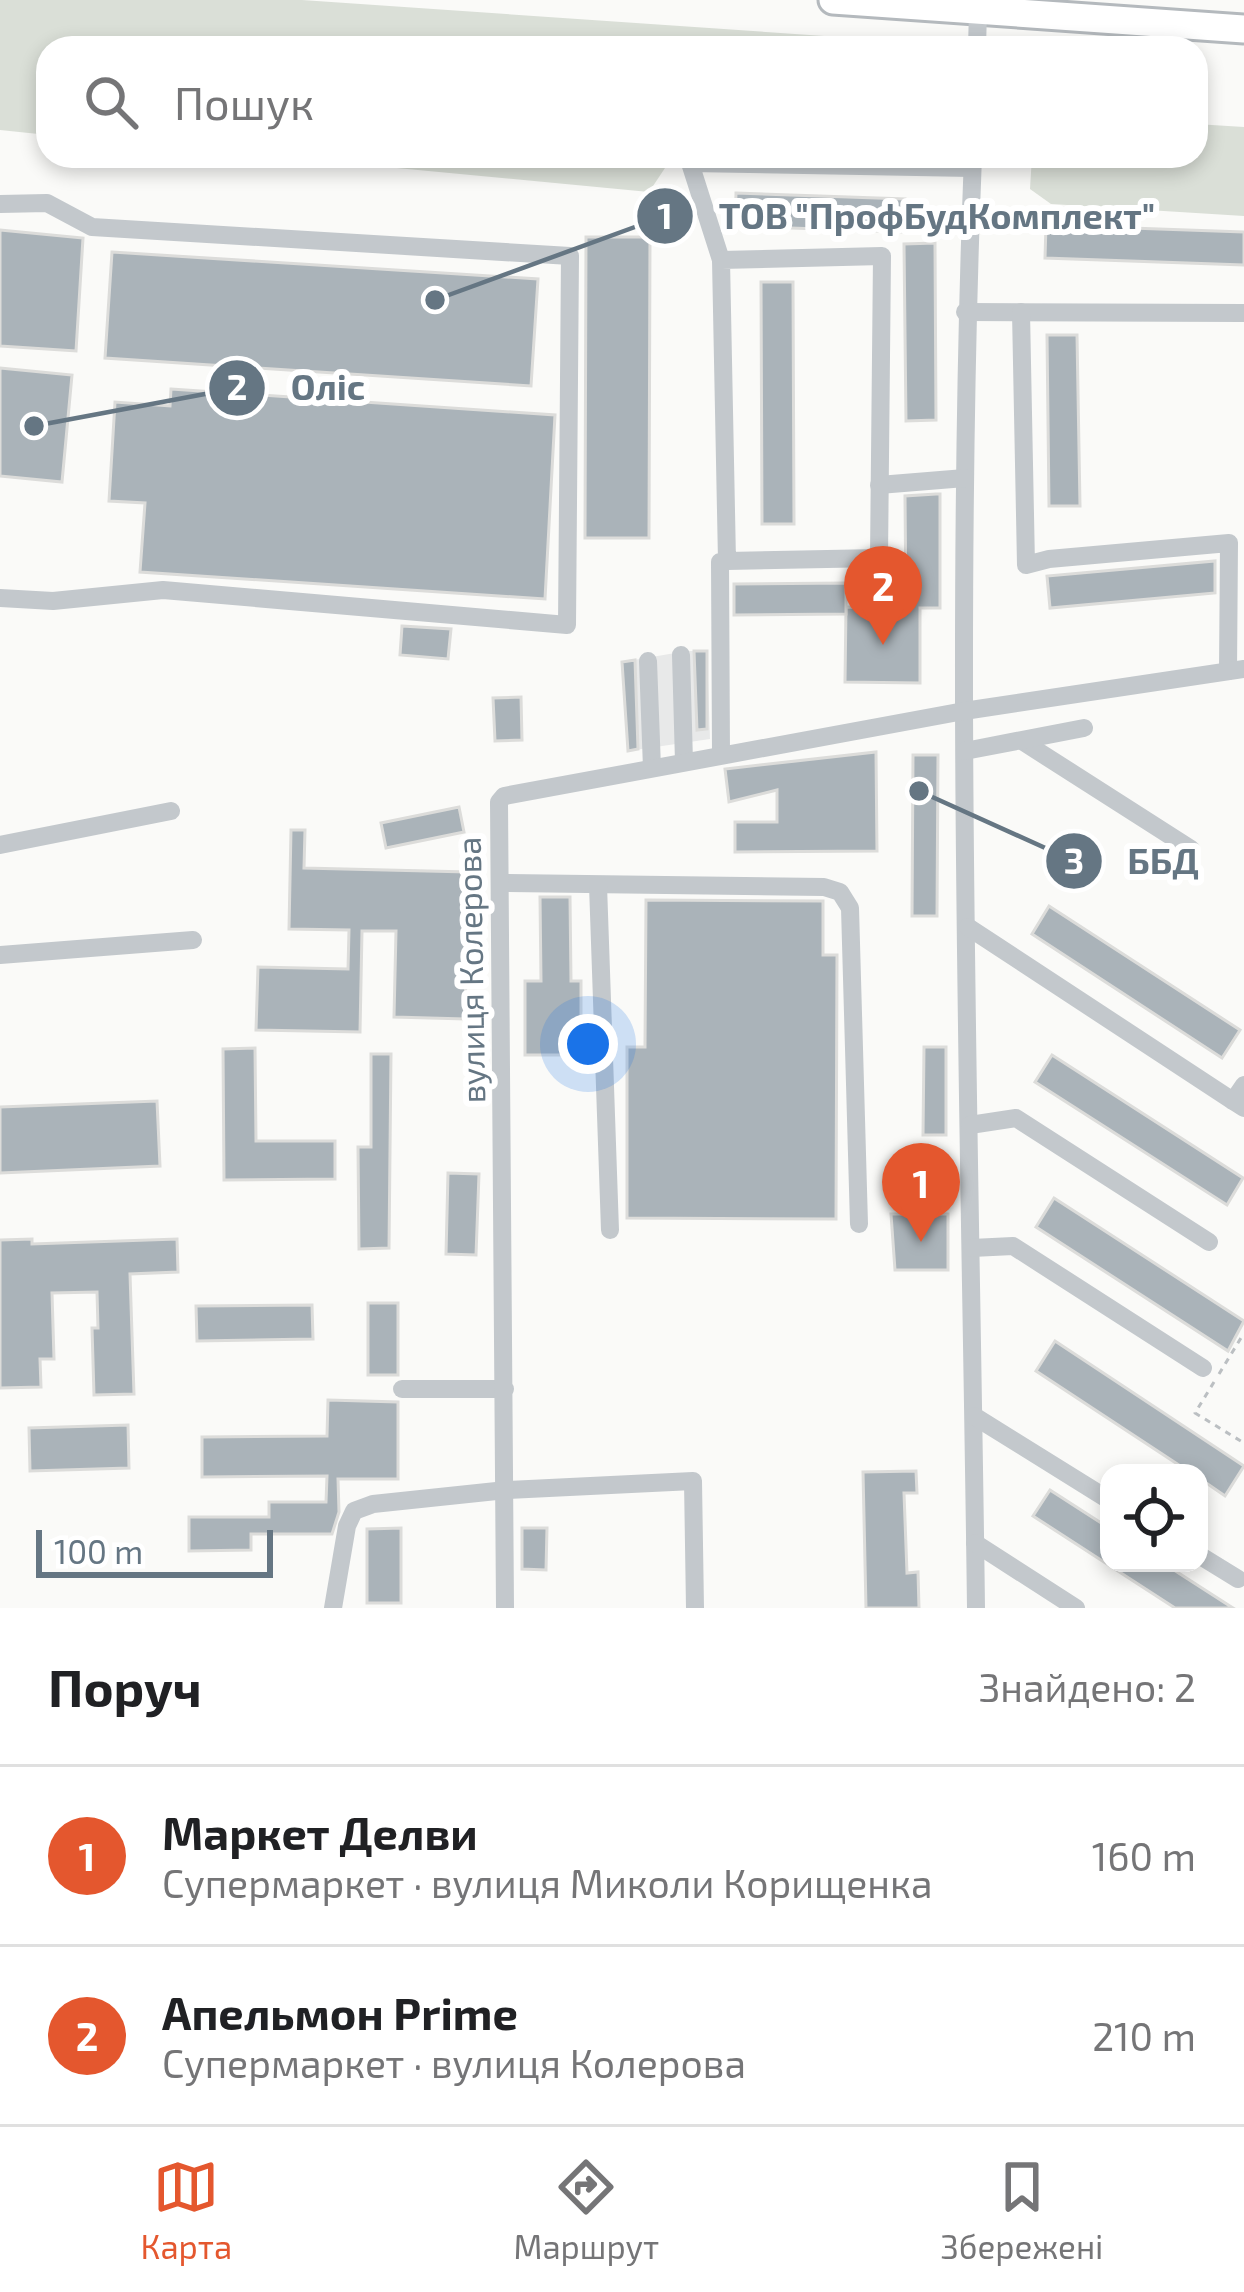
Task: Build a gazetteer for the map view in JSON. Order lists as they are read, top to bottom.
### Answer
{
  "streets": {
    "street": ["вулиця Колерова"]
  },
  "places": ["ТОВ \"ПрофБудКомплект\"", "Оліс", "ББД"],
  "scale_bar": "100 m",
  "page": {
    "search": "Пошук",
    "pins": ["2", "1"],
    "scale": "100 m",
    "heading": ["Поруч", "Знайдено: 2"],
    "list": [
      {
        "mark": "1",
        "name": "Маркет Делви",
        "note": "Супермаркет · вулиця Миколи Корищенка",
        "value": "160 m"
      },
      {
        "mark": "2",
        "name": "Апельмон Prime",
        "note": "Супермаркет · вулиця Колерова",
        "value": "210 m"
      }
    ],
    "nav": ["Карта", "Маршрут", "Збережені"]
  }
}
